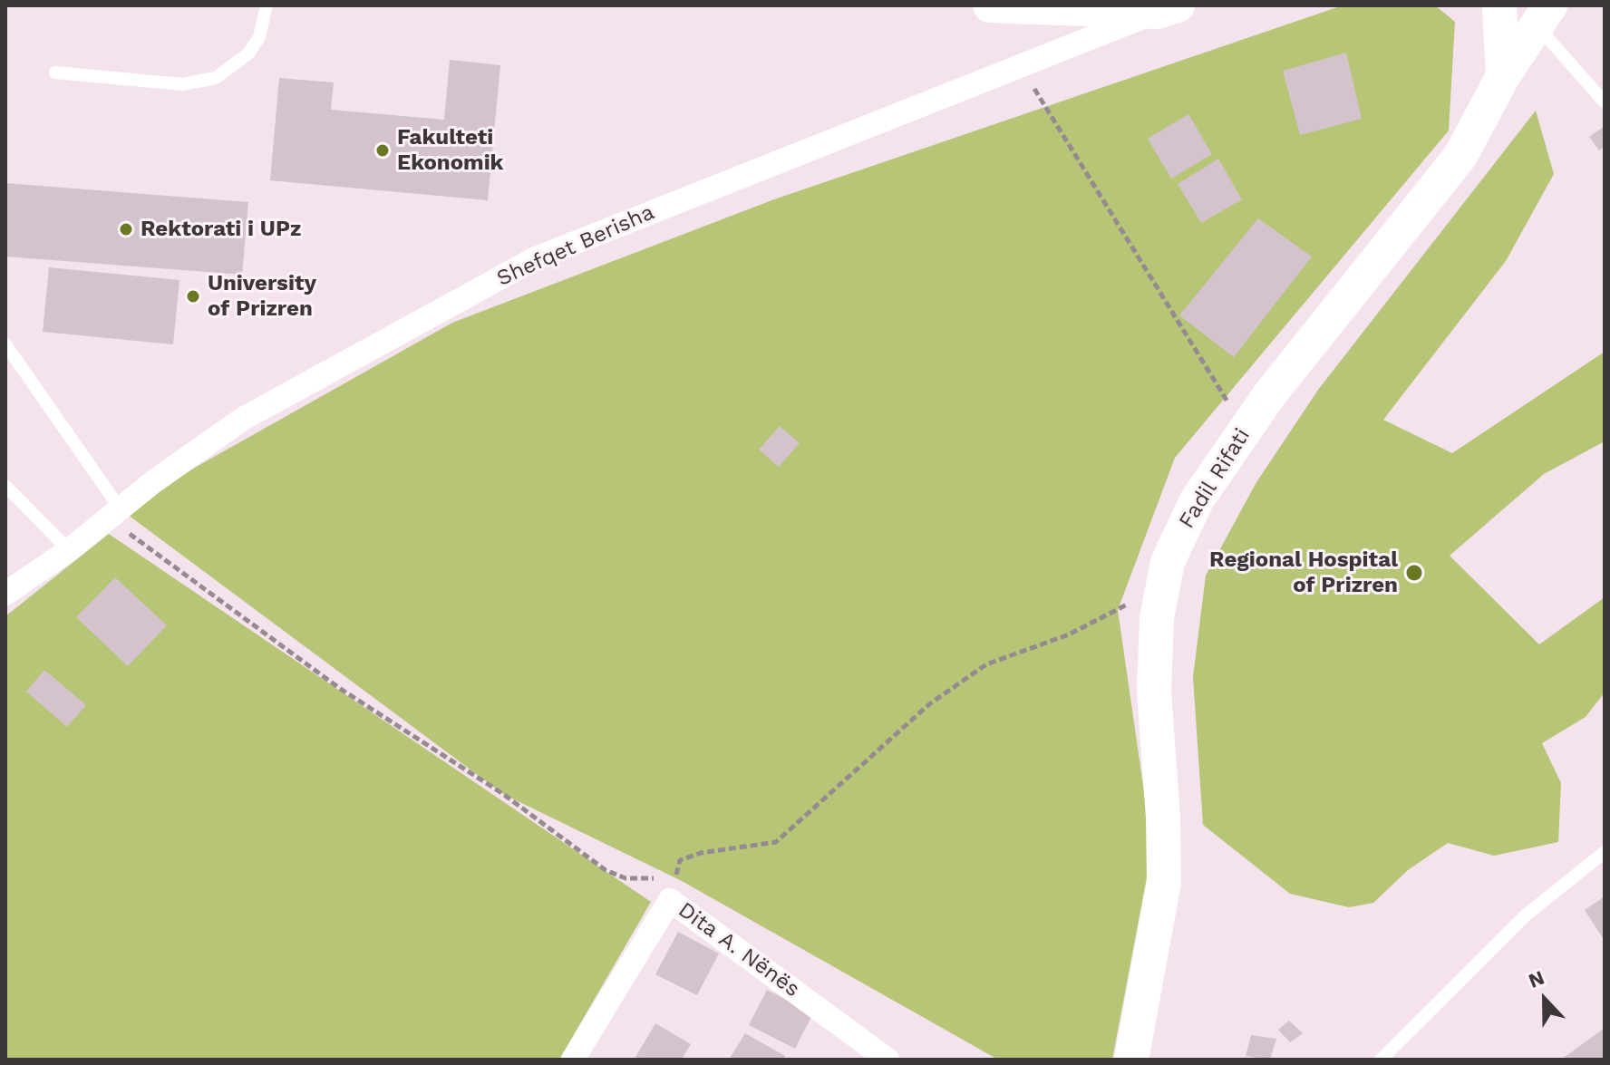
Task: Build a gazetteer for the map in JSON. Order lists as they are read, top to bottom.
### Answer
{
  "streets": {
    "street": ["Shefqet Berisha", "Fadil Rifati", "Dita A. Nënës"]
  },
  "places": [
    "Fakulteti Ekonomik",
    "Rektorati i UPz",
    "University of Prizren",
    "Regional Hospital of Prizren"
  ],
  "north": "top"
}
